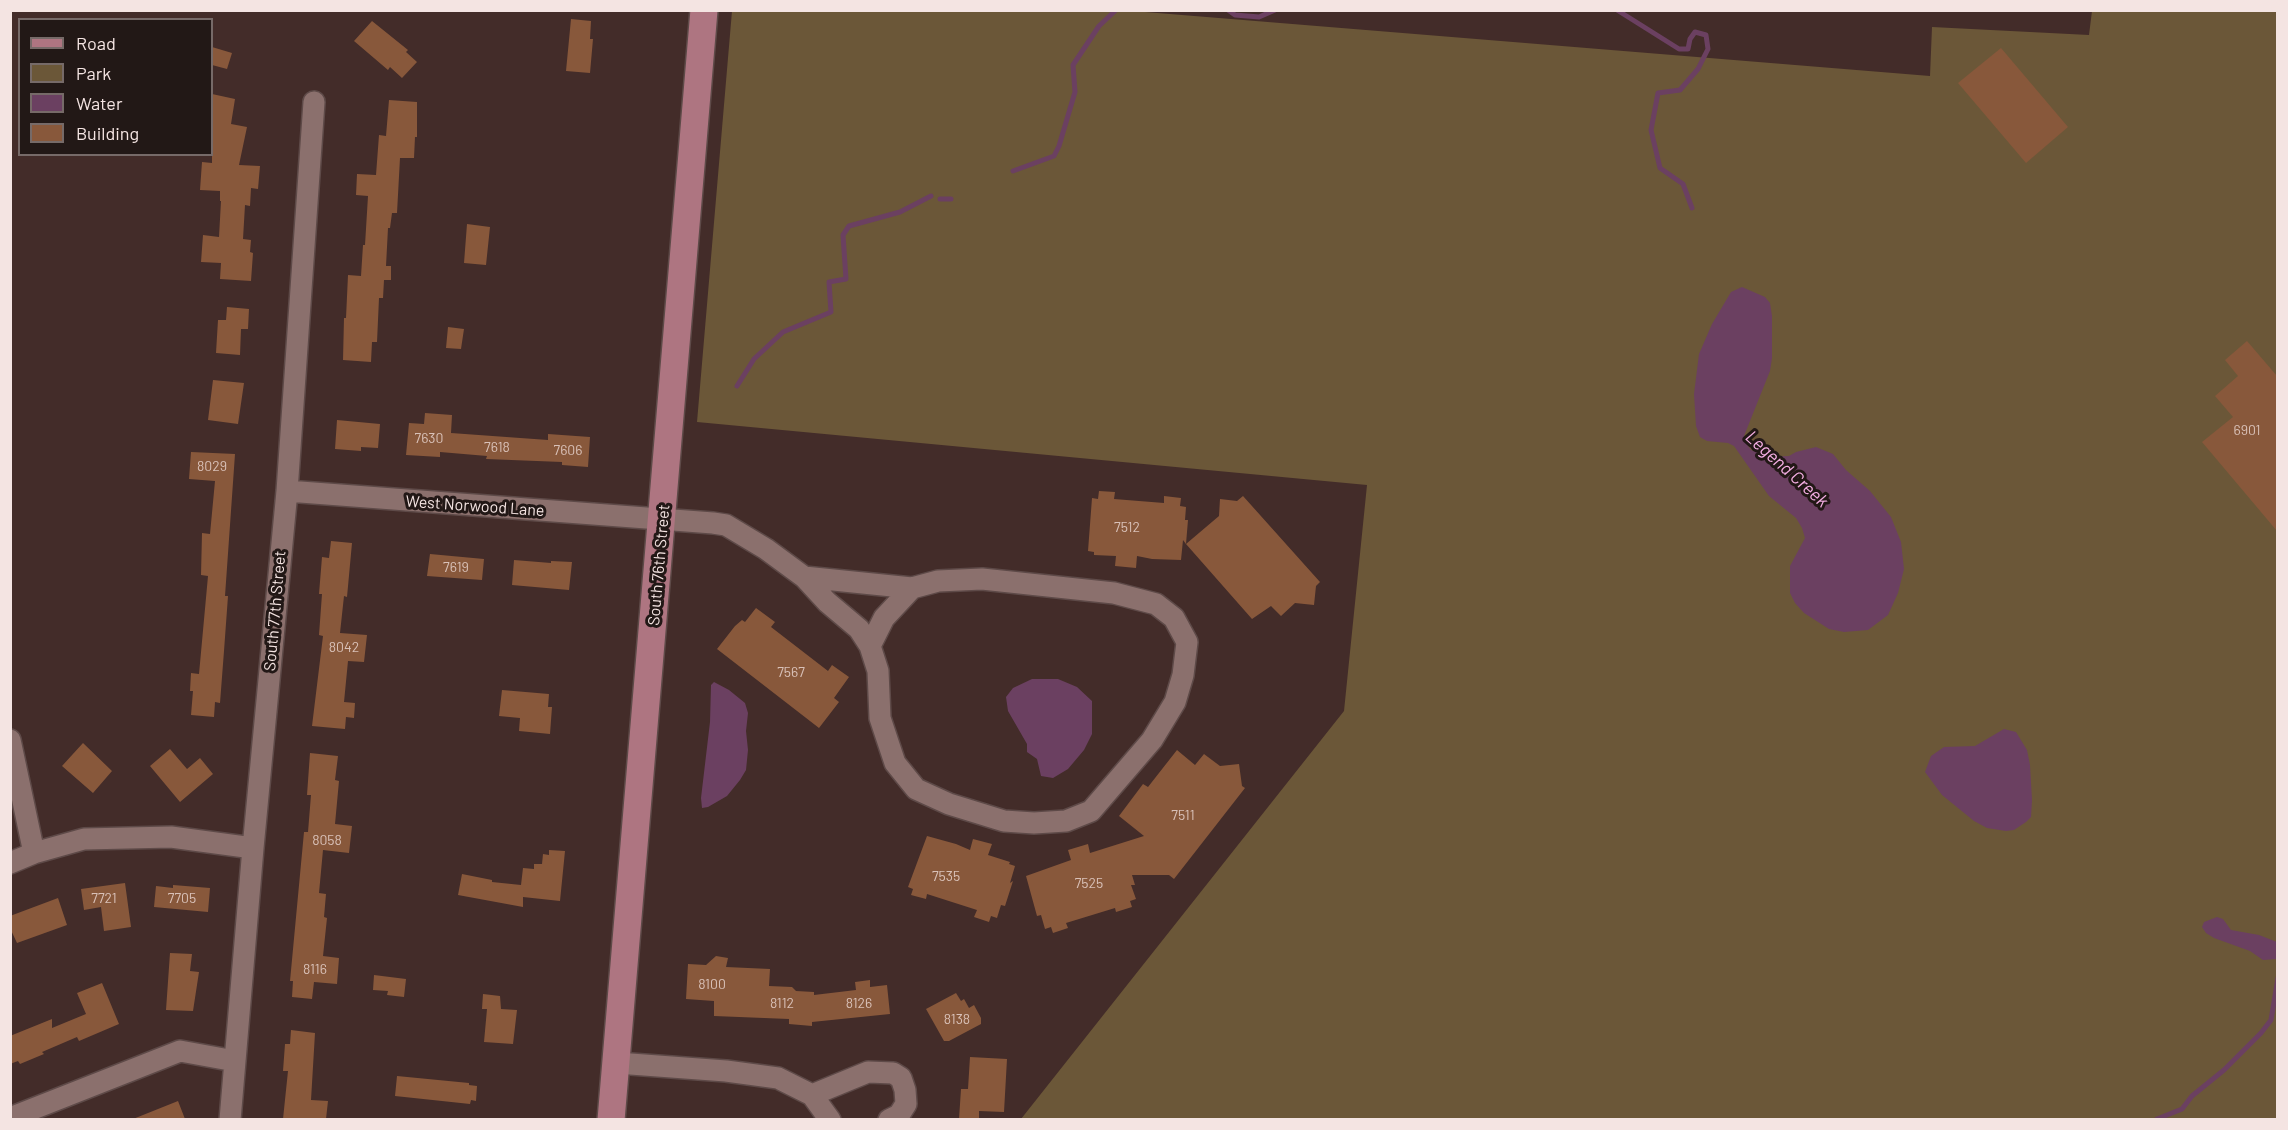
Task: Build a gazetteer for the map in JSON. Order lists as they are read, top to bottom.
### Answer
{
  "streets": {
    "main road": ["South 76th Street"],
    "street": ["West Norwood Lane", "South 77th Street"]
  },
  "crossings": [
    ["West Norwood Lane", "South 76th Street"],
    ["West Norwood Lane", "South 77th Street"]
  ],
  "water": ["Legend Creek"],
  "house_numbers": [
    "6901",
    "7630",
    "7618",
    "7606",
    "8029",
    "7512",
    "7619",
    "8042",
    "7567",
    "7511",
    "8058",
    "7535",
    "7525",
    "7721",
    "7705",
    "8116",
    "8100",
    "8112",
    "8126",
    "8138"
  ],
  "legend": [
    "Road",
    "Park",
    "Water",
    "Building"
  ]
}
